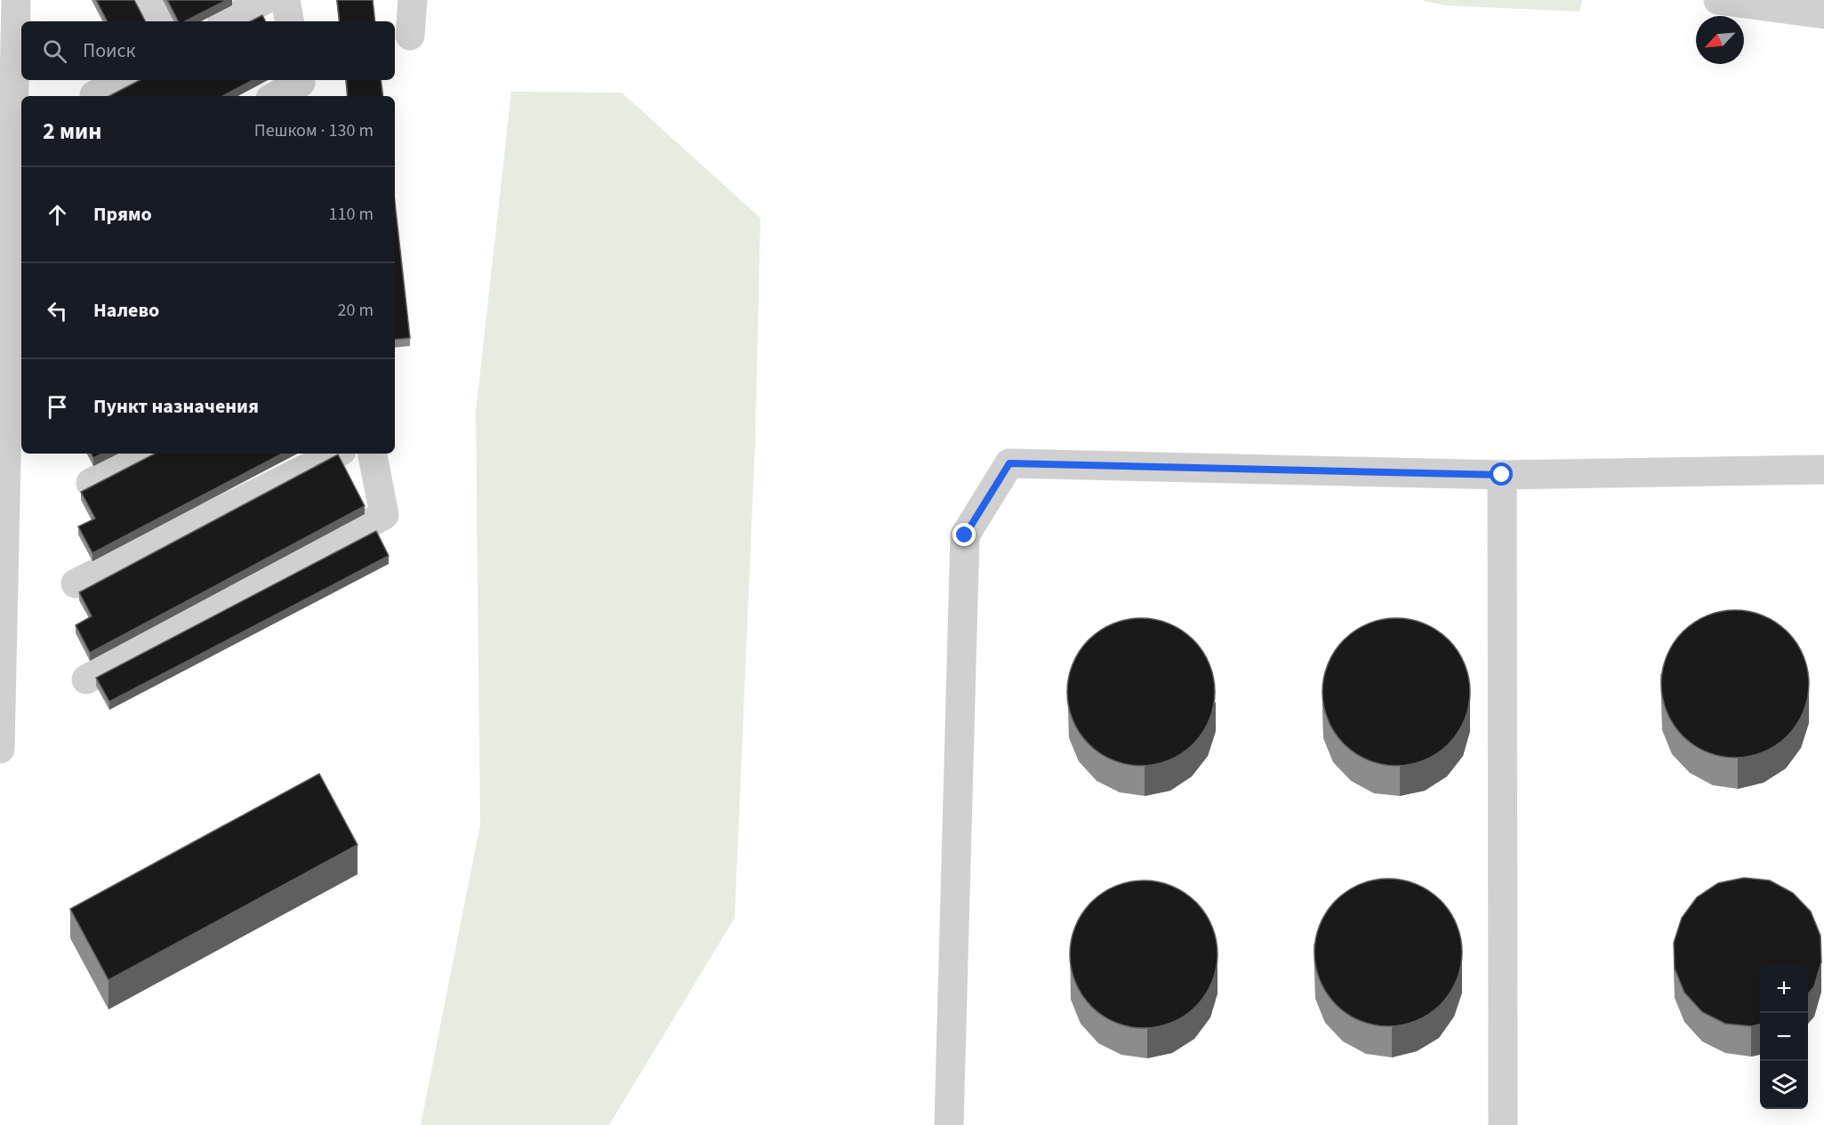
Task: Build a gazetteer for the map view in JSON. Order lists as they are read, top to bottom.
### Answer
{
  "north": "bottom left",
  "page": {
    "search": "Поиск",
    "heading": ["2 мин", "Пешком · 130 m"],
    "list": [
      ["Прямо", "110 m"],
      ["Налево", "20 m"],
      "Пункт назначения"
    ],
    "map_buttons": ["+", "−"]
  }
}
